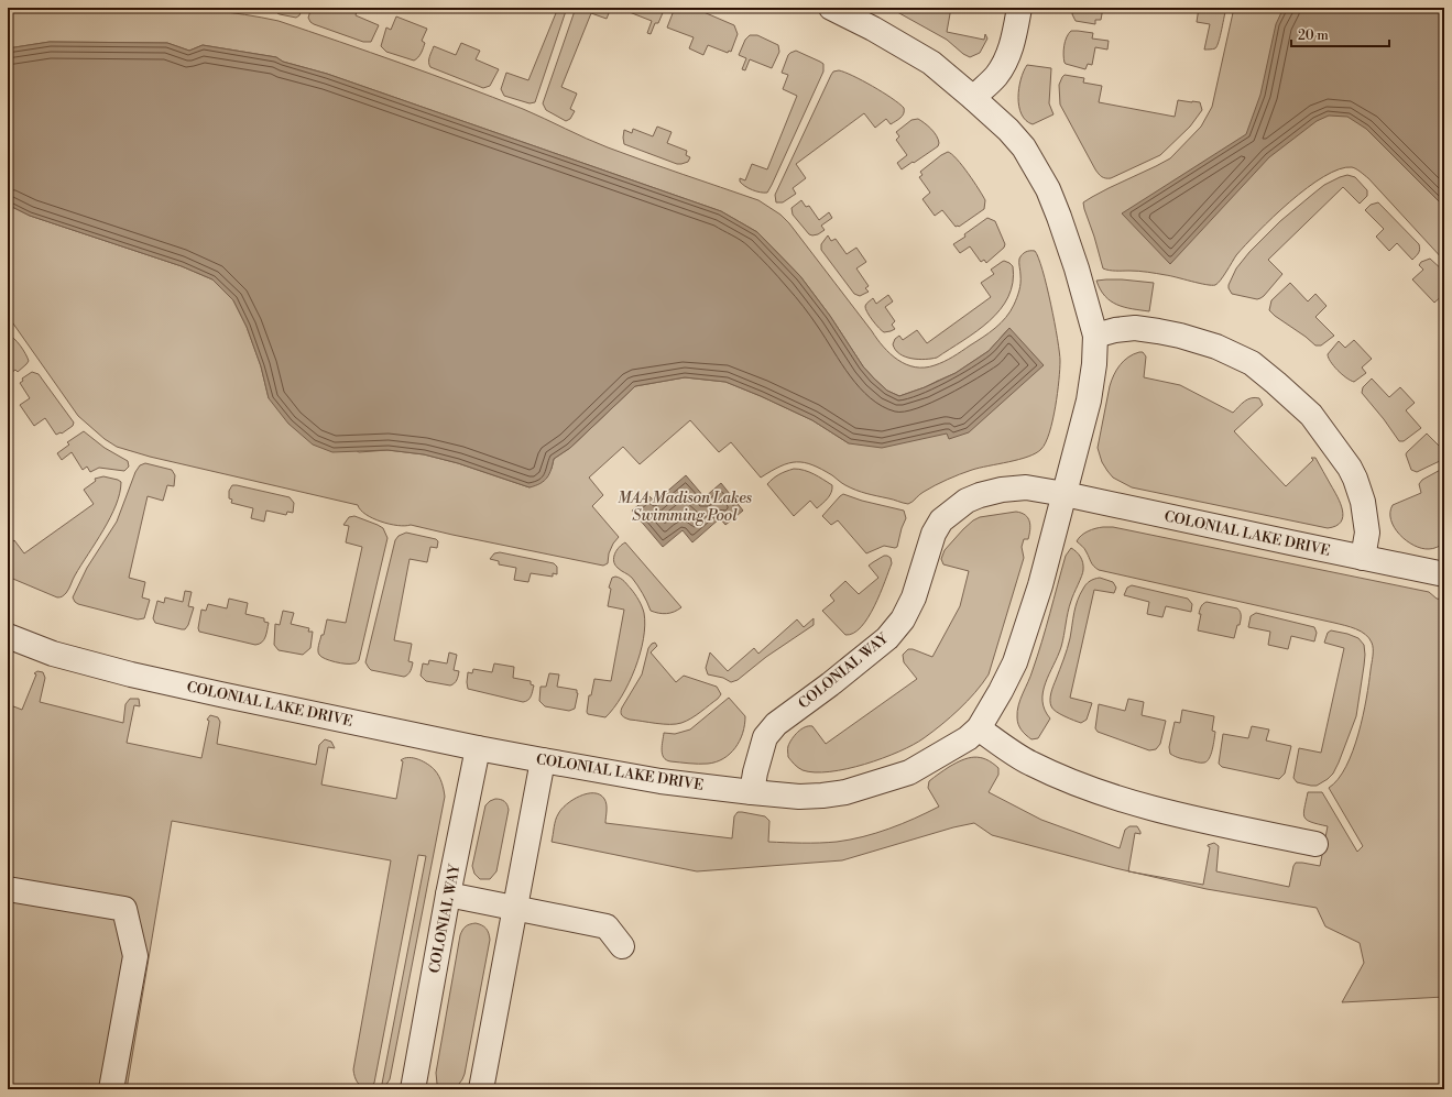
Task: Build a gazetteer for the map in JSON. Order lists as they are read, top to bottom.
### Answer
{
  "streets": {
    "street": ["COLONIAL LAKE DRIVE", "COLONIAL WAY"]
  },
  "crossings": [
    ["COLONIAL LAKE DRIVE", "COLONIAL WAY"]
  ],
  "water": ["MAA Madison Lakes Swimming Pool"],
  "scale_bar": "20 m"
}
